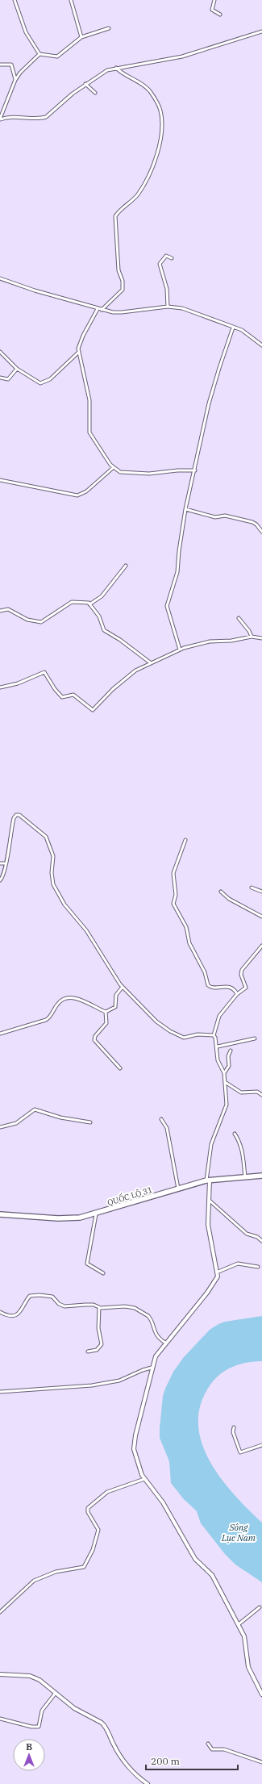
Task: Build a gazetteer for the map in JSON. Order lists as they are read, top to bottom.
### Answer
{
  "streets": {
    "highway": ["QUỐC LỘ 31"]
  },
  "water": ["Sông Lục Nam"],
  "scale_bar": "200 m",
  "north": "top"
}
